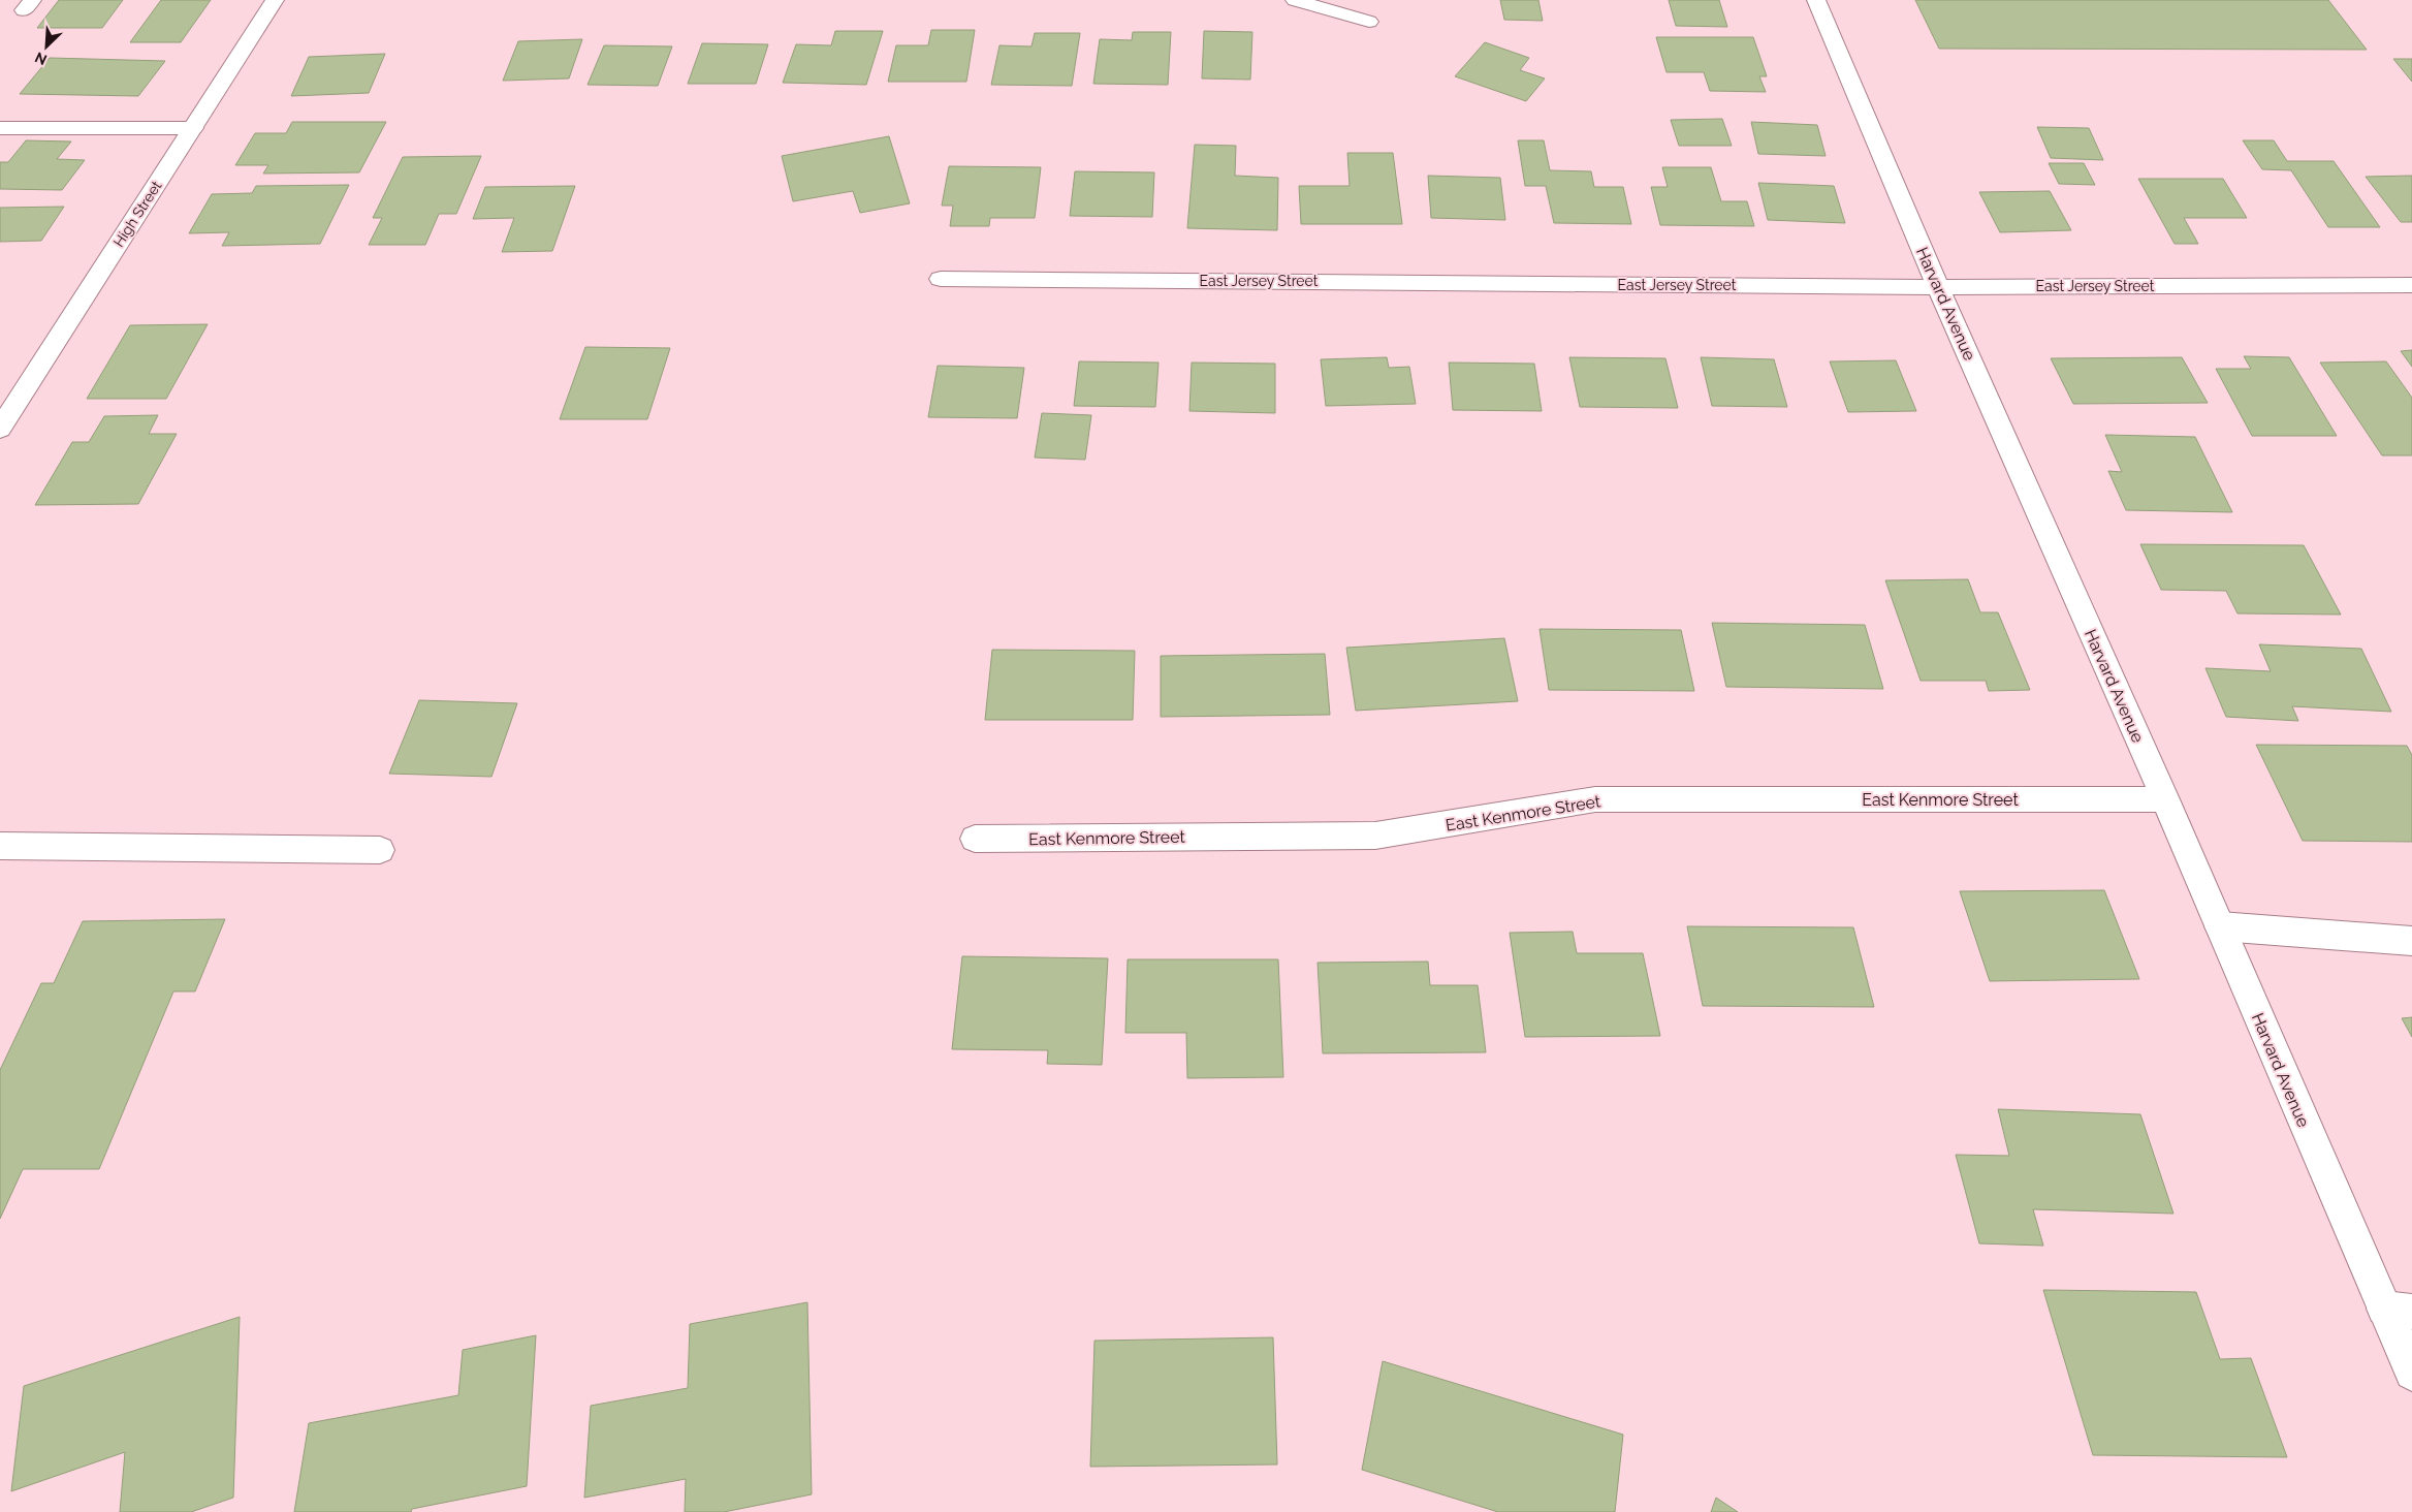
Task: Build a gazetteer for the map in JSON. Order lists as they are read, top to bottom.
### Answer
{
  "streets": {
    "street": [
      "High Street",
      "East Jersey Street",
      "Harvard Avenue",
      "East Kenmore Street"
    ]
  },
  "crossings": [
    ["East Jersey Street", "Harvard Avenue"],
    ["Harvard Avenue", "East Kenmore Street"]
  ],
  "north": "bottom left"
}
